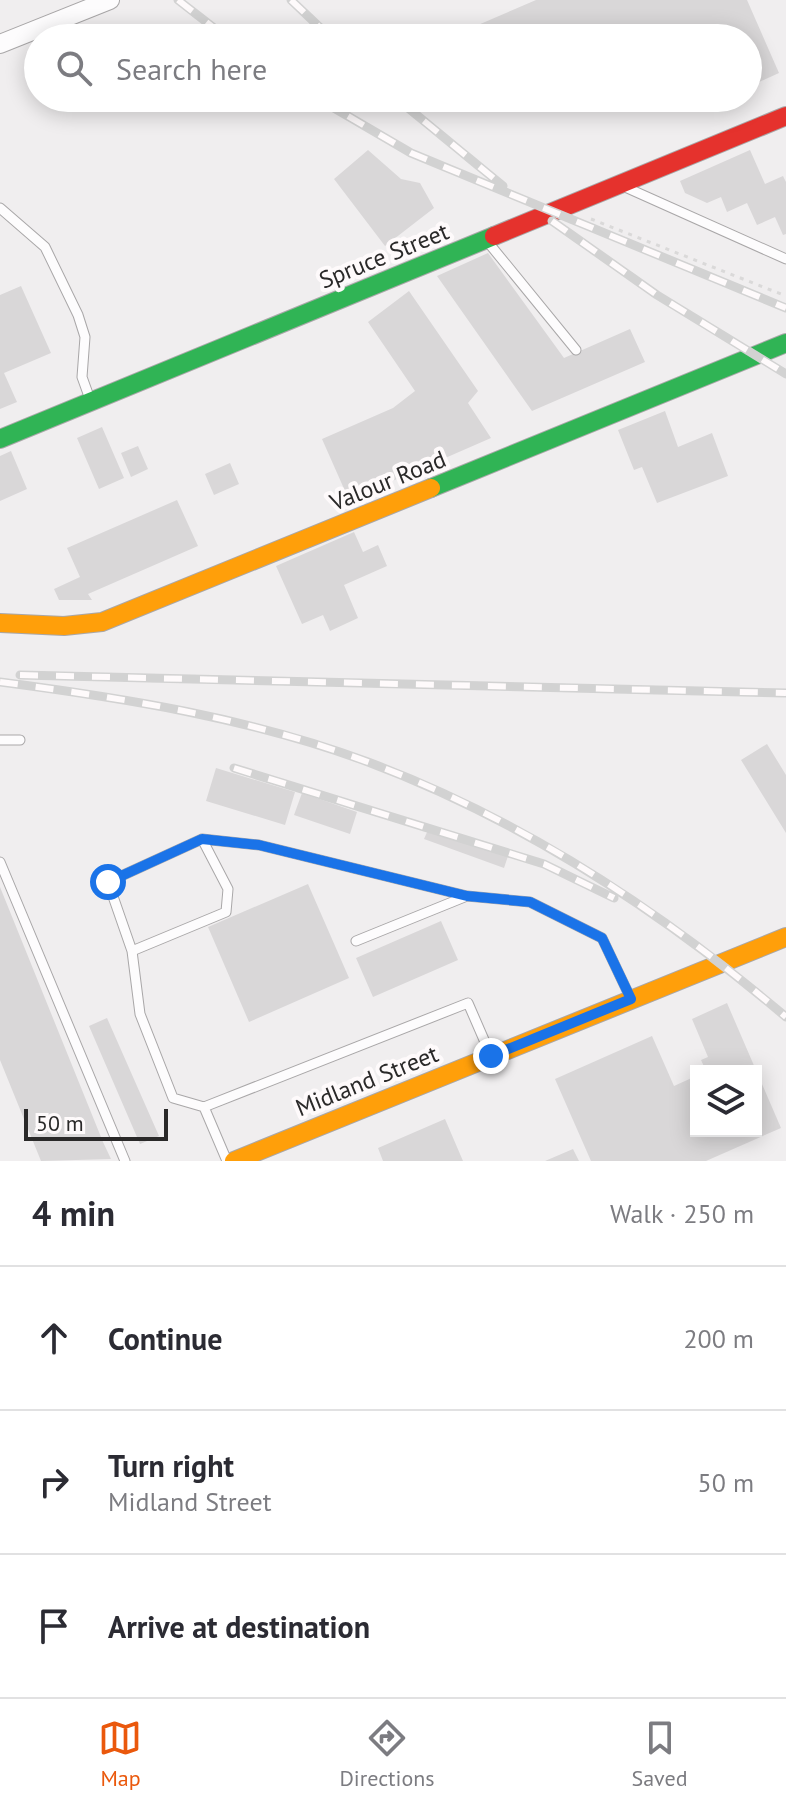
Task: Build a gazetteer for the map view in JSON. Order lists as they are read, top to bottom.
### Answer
{
  "streets": {
    "street": ["Spruce Street", "Valour Road", "Midland Street"]
  },
  "scale_bar": "50 m",
  "page": {
    "search": "Search here",
    "scale": "50 m",
    "heading": ["4 min", "Walk · 250 m"],
    "list": [
      ["Continue", "200 m"],
      ["Turn right", "Midland Street", "50 m"],
      "Arrive at destination"
    ],
    "nav": ["Map", "Directions", "Saved"]
  }
}
